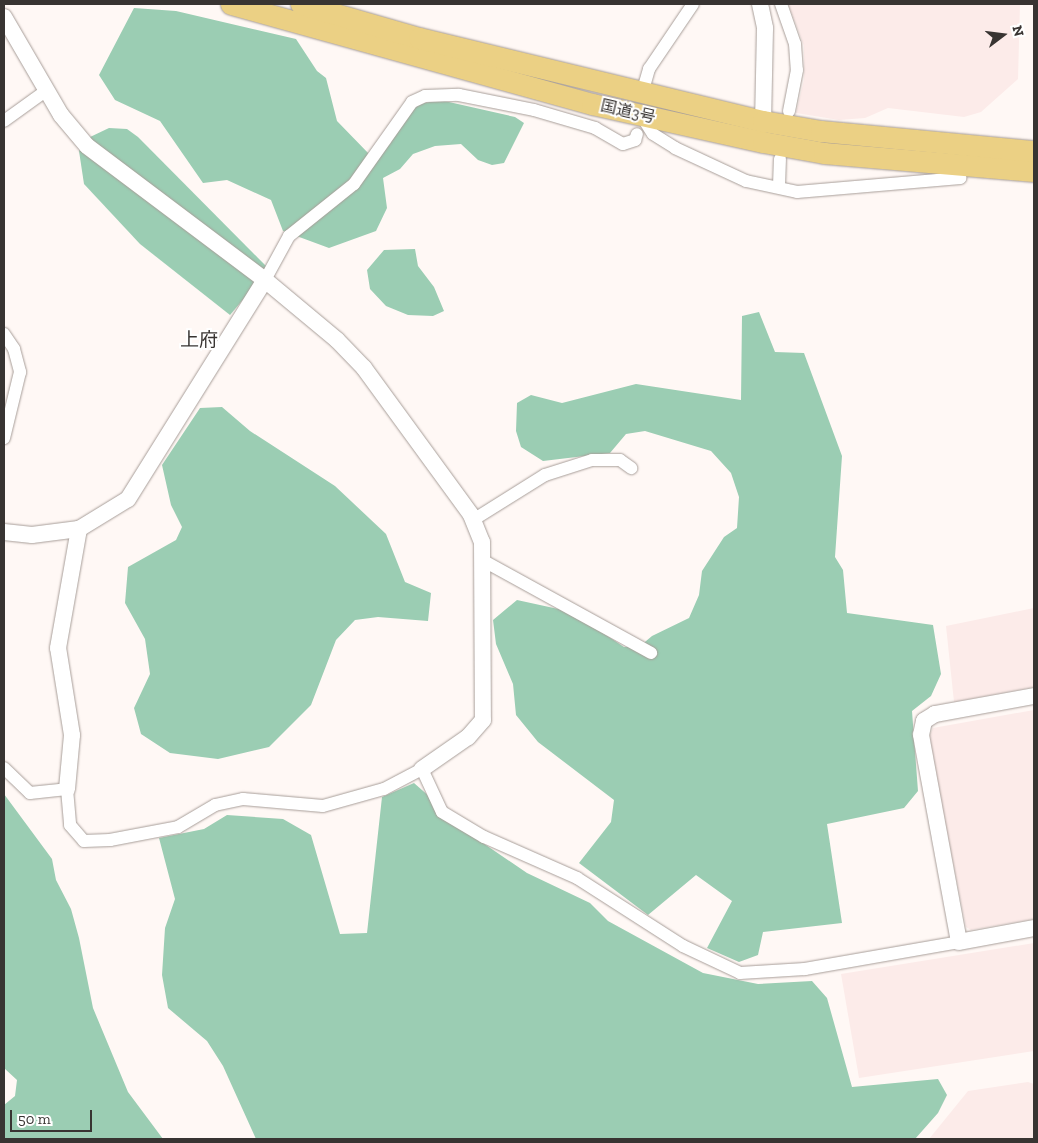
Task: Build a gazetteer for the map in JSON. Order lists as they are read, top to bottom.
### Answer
{
  "streets": {
    "highway": ["国道3号"]
  },
  "districts": ["上府"],
  "scale_bar": "50 m",
  "north": "right"
}
